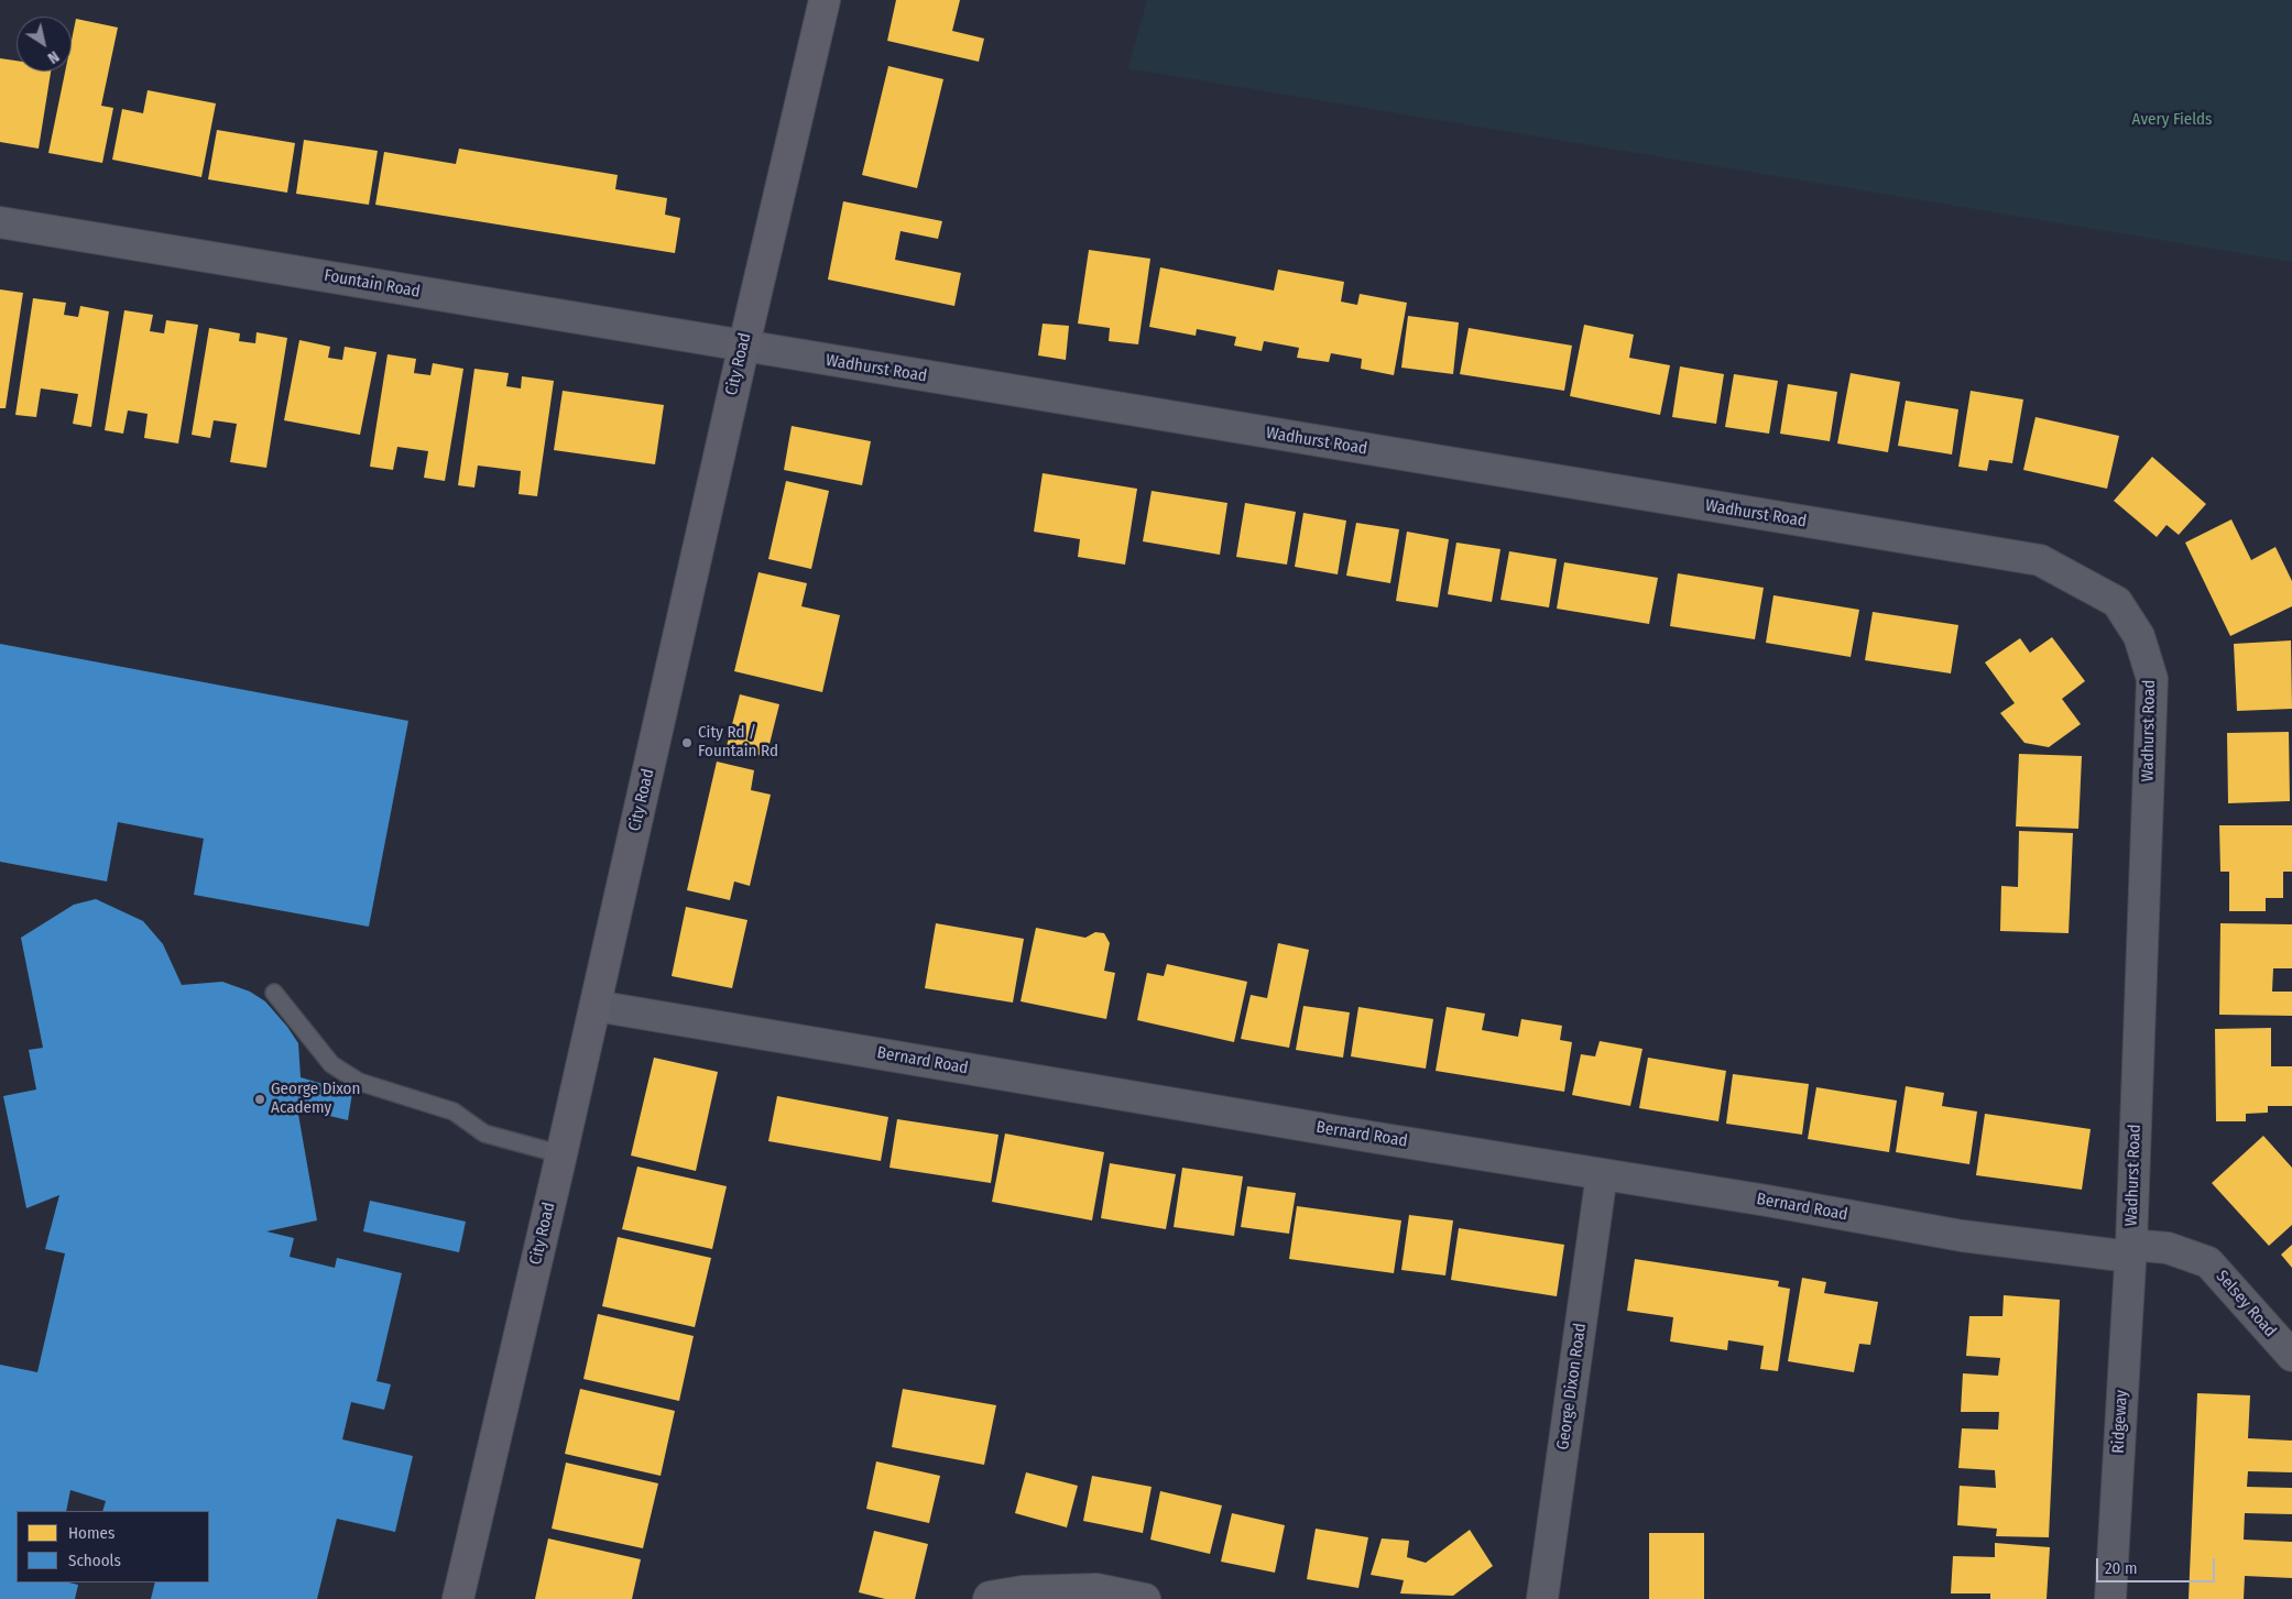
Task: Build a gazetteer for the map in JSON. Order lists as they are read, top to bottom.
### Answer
{
  "streets": {
    "main road": ["City Road"],
    "street": [
      "Fountain Road",
      "Wadhurst Road",
      "Bernard Road",
      "Selsey Road",
      "George Dixon Road",
      "Ridgeway"
    ]
  },
  "crossings": [
    ["Fountain Road", "City Road"],
    ["Fountain Road", "Wadhurst Road"],
    ["City Road", "Wadhurst Road"],
    ["City Road", "Bernard Road"],
    ["Wadhurst Road", "Bernard Road"],
    ["Wadhurst Road", "Selsey Road"],
    ["Wadhurst Road", "Ridgeway"],
    ["Bernard Road", "Selsey Road"],
    ["Bernard Road", "George Dixon Road"],
    ["Bernard Road", "Ridgeway"],
    ["Selsey Road", "Ridgeway"]
  ],
  "parks": ["Avery Fields"],
  "places": ["City Rd / Fountain Rd", "George Dixon Academy"],
  "legend": ["Homes", "Schools"],
  "scale_bar": "20 m",
  "north": "bottom right"
}
